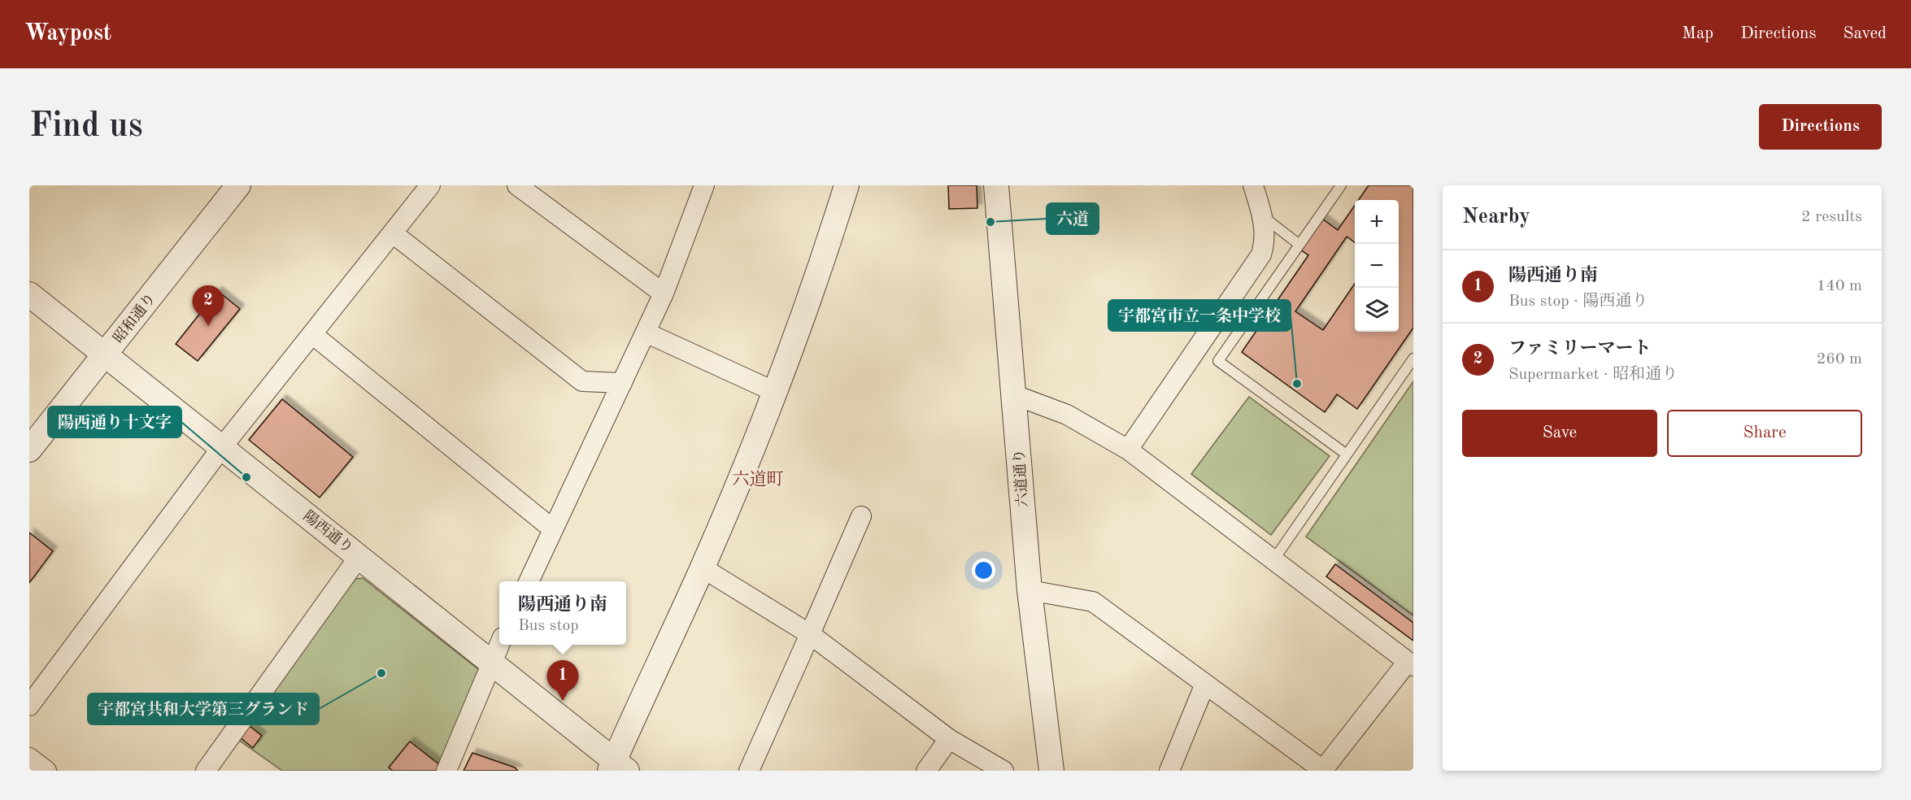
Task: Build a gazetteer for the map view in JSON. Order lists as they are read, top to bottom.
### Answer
{
  "streets": {
    "street": ["昭和通り", "六道通り", "陽西通り"]
  },
  "crossings": [
    ["昭和通り", "陽西通り"]
  ],
  "districts": ["六道町"],
  "places": [
    "六道",
    "宇都宮市立一条中学校",
    "陽西通り十文字",
    "宇都宮共和大学第三グランド"
  ],
  "page": {
    "header": "Waypost",
    "nav": ["Map", "Directions", "Saved"],
    "buttons": [
      "Directions",
      ["Save", "Share"]
    ],
    "title": "Find us",
    "heading": ["Nearby", "2 results"],
    "map_buttons": ["+", "−"],
    "list": [
      {
        "mark": "1",
        "name": "陽西通り南",
        "note": "Bus stop · 陽西通り",
        "value": "140 m"
      },
      {
        "mark": "2",
        "name": "ファミリーマート",
        "note": "Supermarket · 昭和通り",
        "value": "260 m"
      }
    ],
    "pins": ["2", "1"],
    "popup": ["陽西通り南", "Bus stop"]
  }
}
